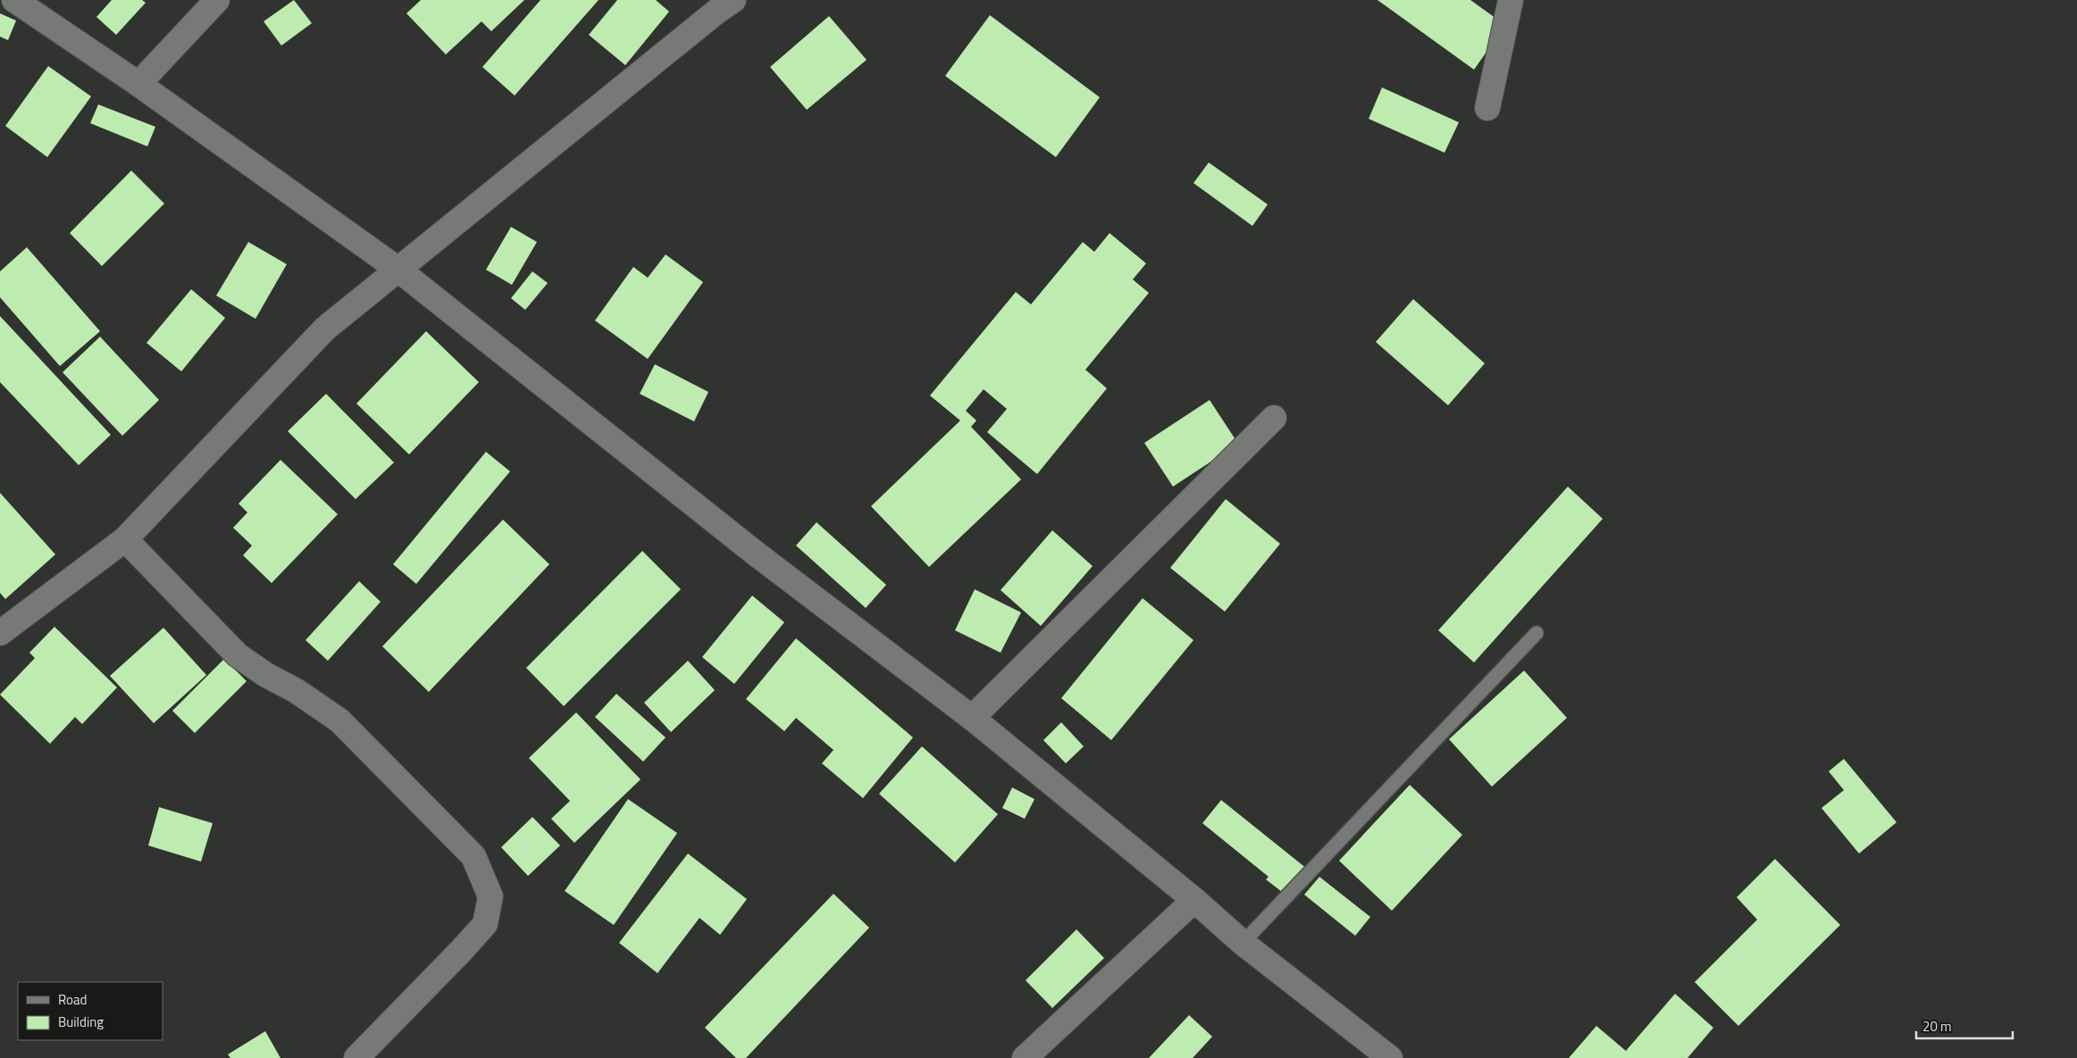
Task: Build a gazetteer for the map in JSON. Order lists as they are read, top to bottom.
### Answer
{
  "legend": ["Road", "Building"],
  "scale_bar": "20 m"
}
